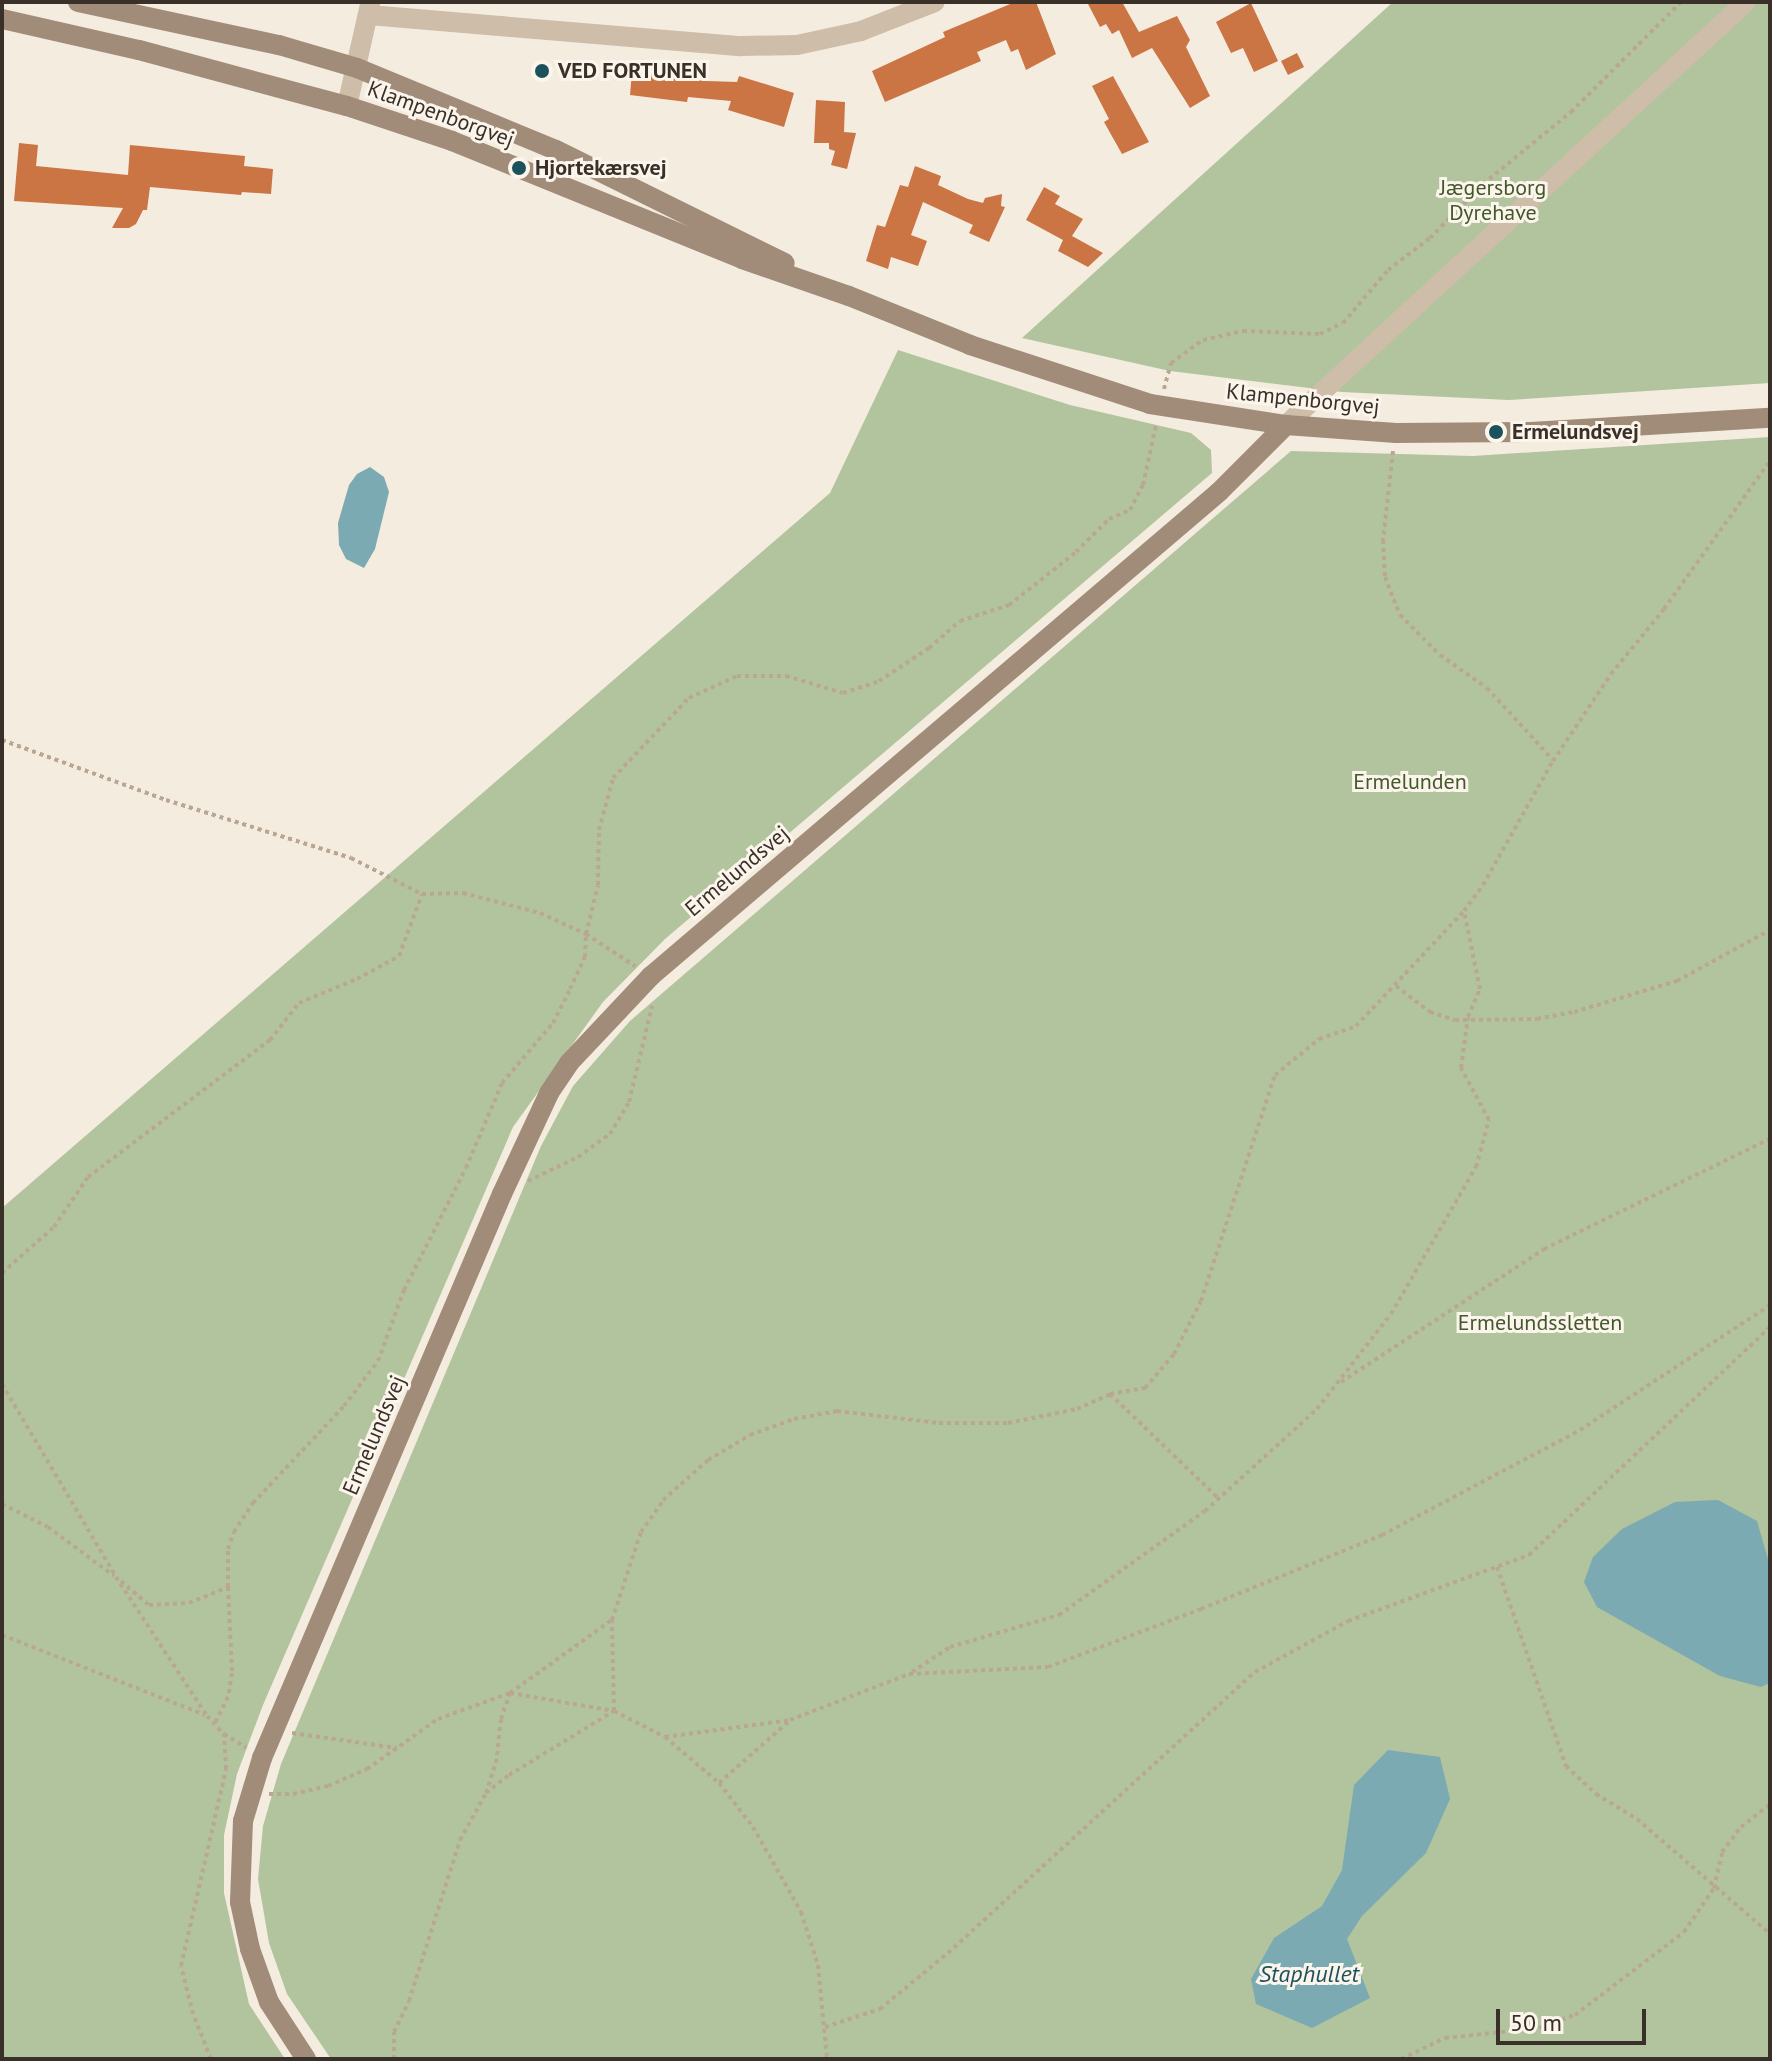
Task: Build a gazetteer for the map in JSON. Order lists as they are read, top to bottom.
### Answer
{
  "streets": {
    "street": ["Klampenborgvej", "Ermelundsvej"]
  },
  "crossings": [
    ["Klampenborgvej", "Ermelundsvej"]
  ],
  "water": ["Staphullet"],
  "parks": ["Jægersborg Dyrehave", "Ermelunden", "Ermelundssletten"],
  "places": ["VED FORTUNEN", "Hjortekærsvej", "Ermelundsvej"],
  "scale_bar": "50 m"
}
